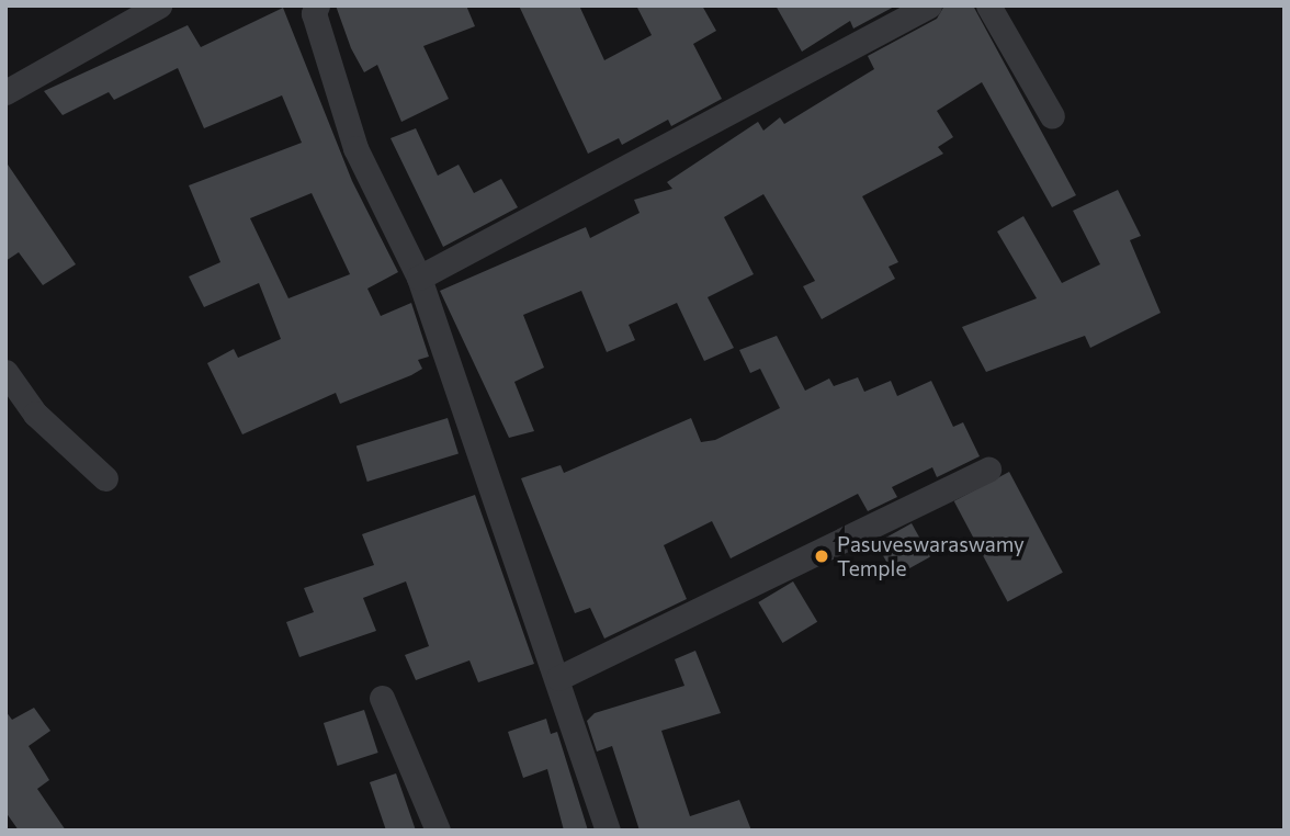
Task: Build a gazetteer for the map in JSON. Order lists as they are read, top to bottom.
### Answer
{
  "places": ["Pasuveswaraswamy Temple"]
}
